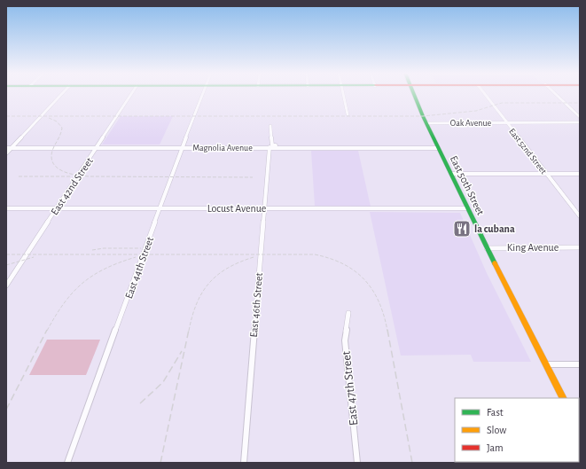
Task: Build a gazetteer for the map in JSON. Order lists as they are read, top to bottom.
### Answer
{
  "streets": {
    "main road": ["East 50th Street"],
    "street": [
      "Oak Avenue",
      "Magnolia Avenue",
      "East 52nd Street",
      "East 42nd Street",
      "Locust Avenue",
      "King Avenue",
      "East 44th Street",
      "East 46th Street",
      "East 47th Street"
    ]
  },
  "crossings": [
    ["Oak Avenue", "East 52nd Street"],
    ["Oak Avenue", "East 50th Street"],
    ["Magnolia Avenue", "East 50th Street"],
    ["Magnolia Avenue", "East 42nd Street"],
    ["Magnolia Avenue", "East 44th Street"],
    ["Magnolia Avenue", "East 46th Street"],
    ["East 50th Street", "Locust Avenue"],
    ["East 50th Street", "King Avenue"],
    ["East 42nd Street", "Locust Avenue"],
    ["Locust Avenue", "East 44th Street"],
    ["Locust Avenue", "East 46th Street"]
  ],
  "places": {
    "restaurant": ["la cubana"]
  },
  "legend": ["Fast", "Slow", "Jam"]
}
